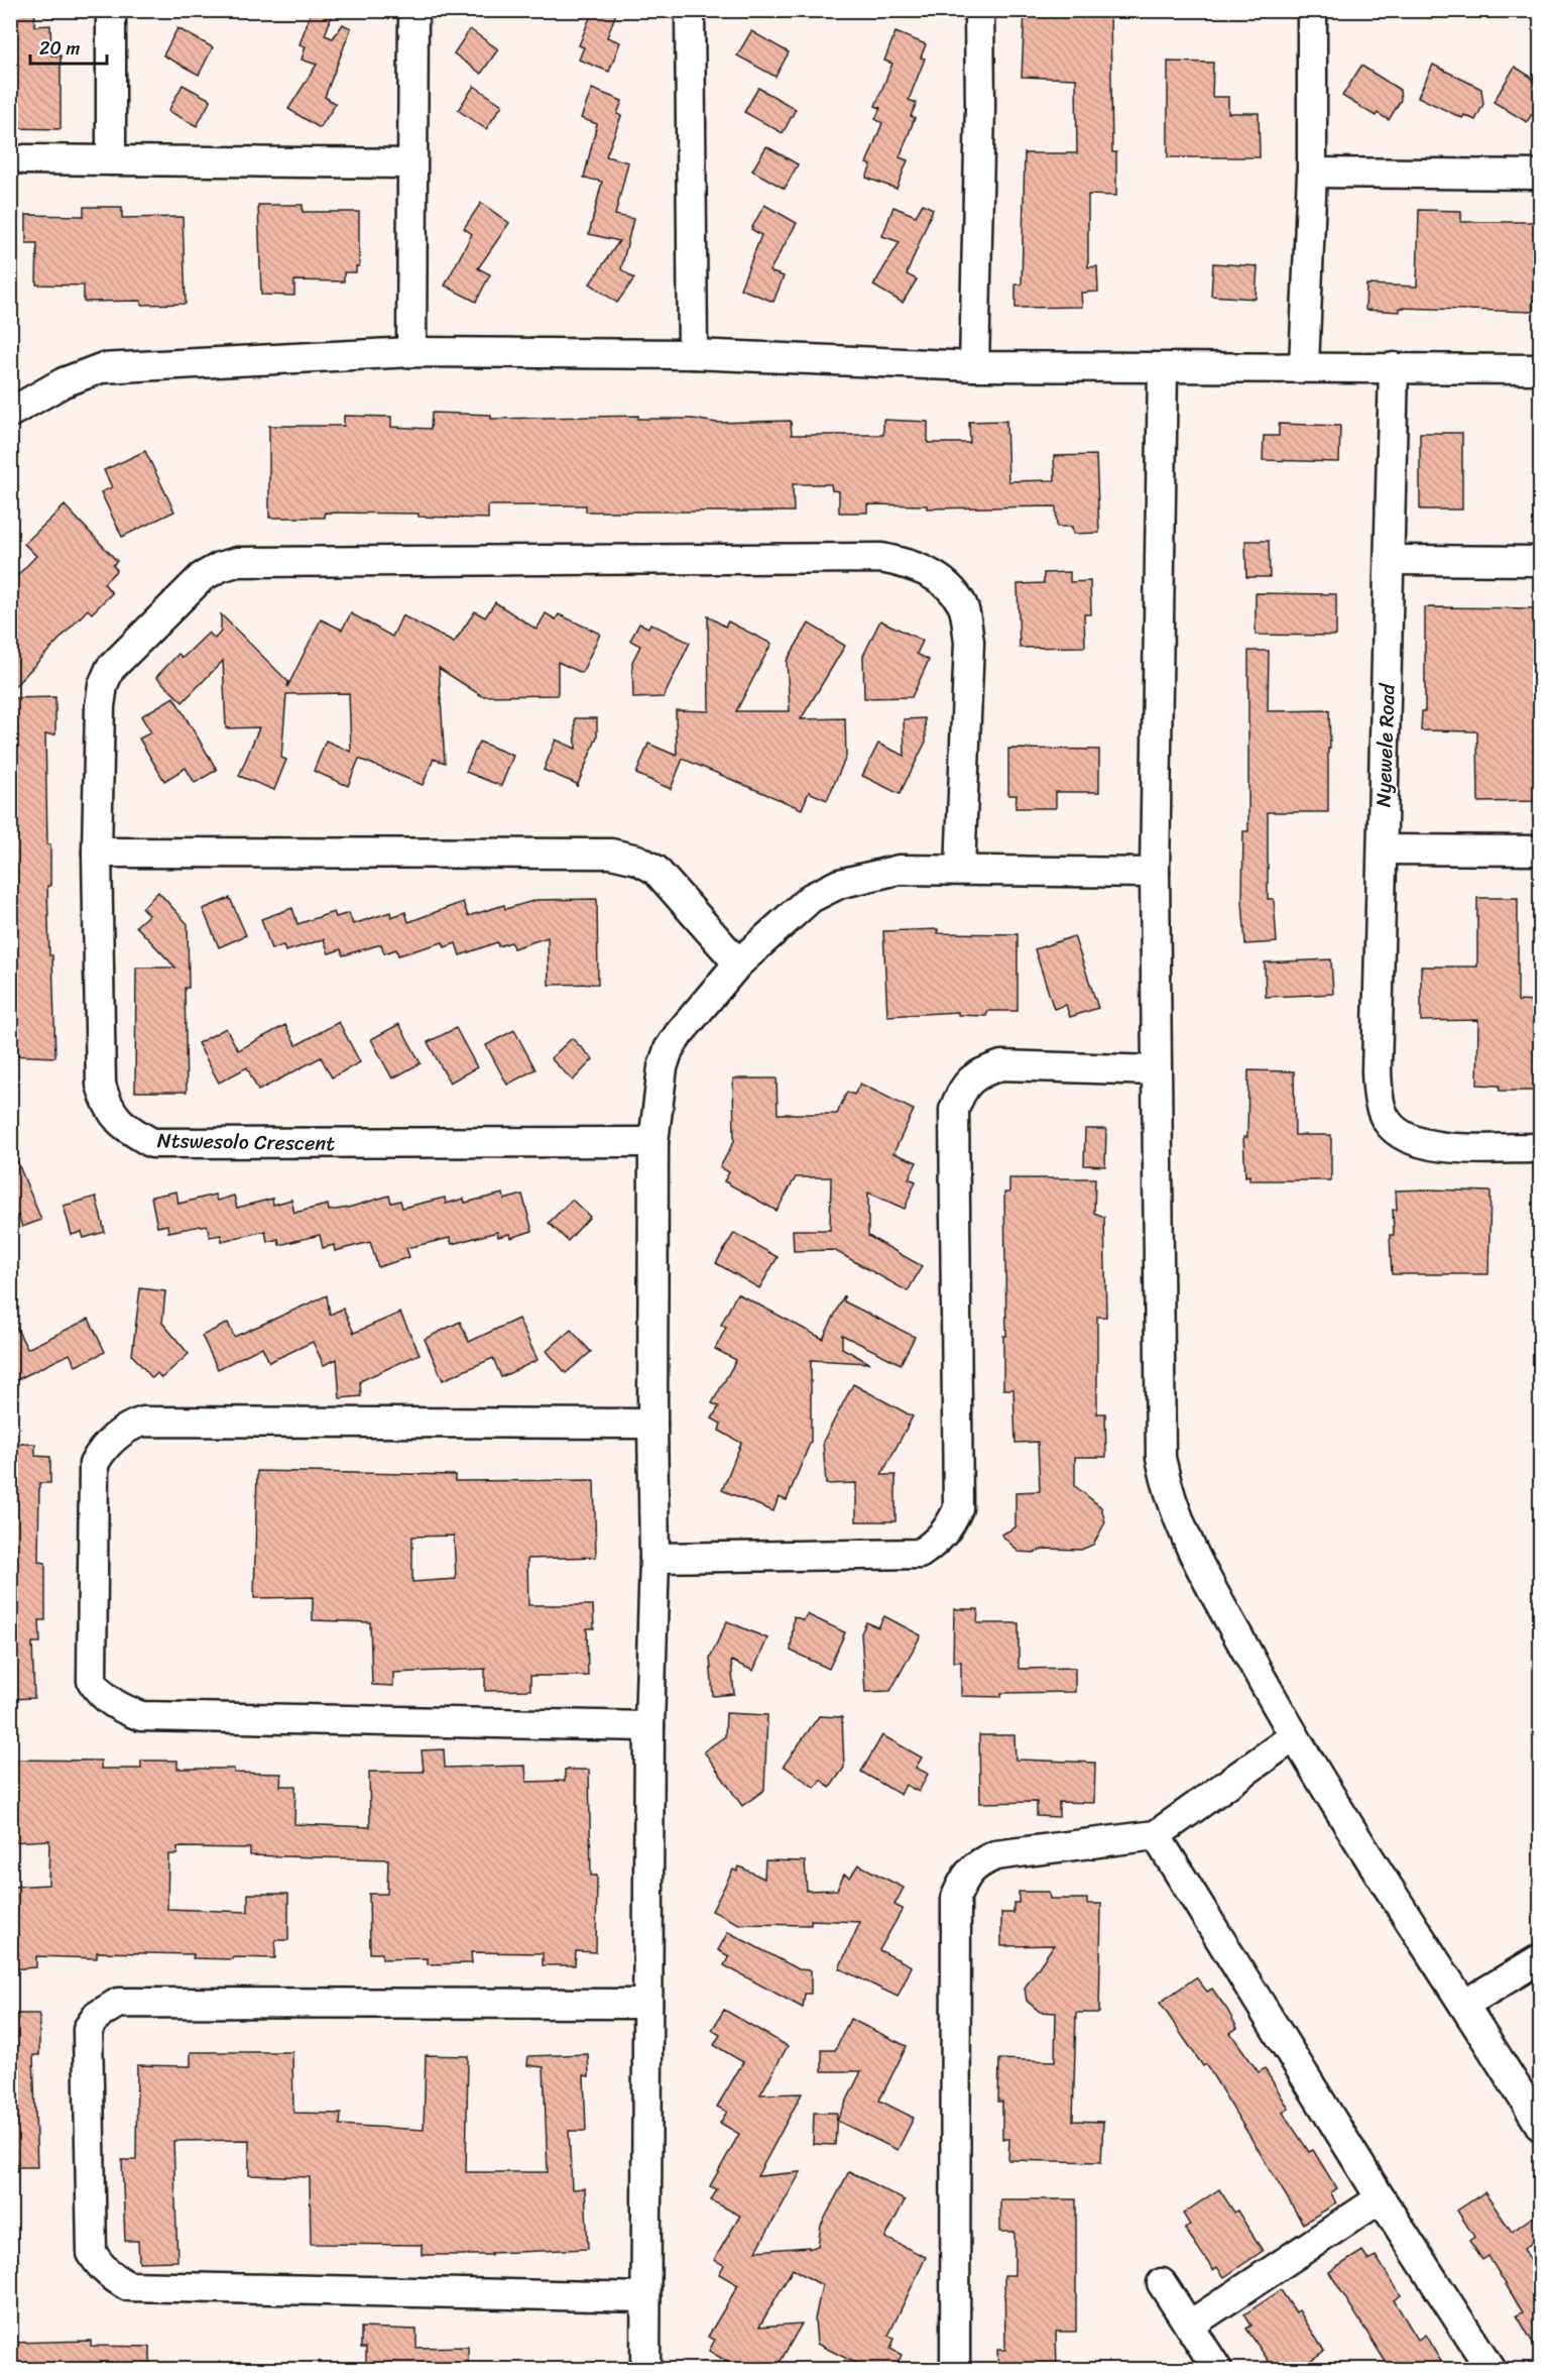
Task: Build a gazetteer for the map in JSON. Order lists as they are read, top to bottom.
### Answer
{
  "streets": {
    "street": ["Nyewele Road", "Ntswesolo Crescent"]
  },
  "scale_bar": "20 m"
}
